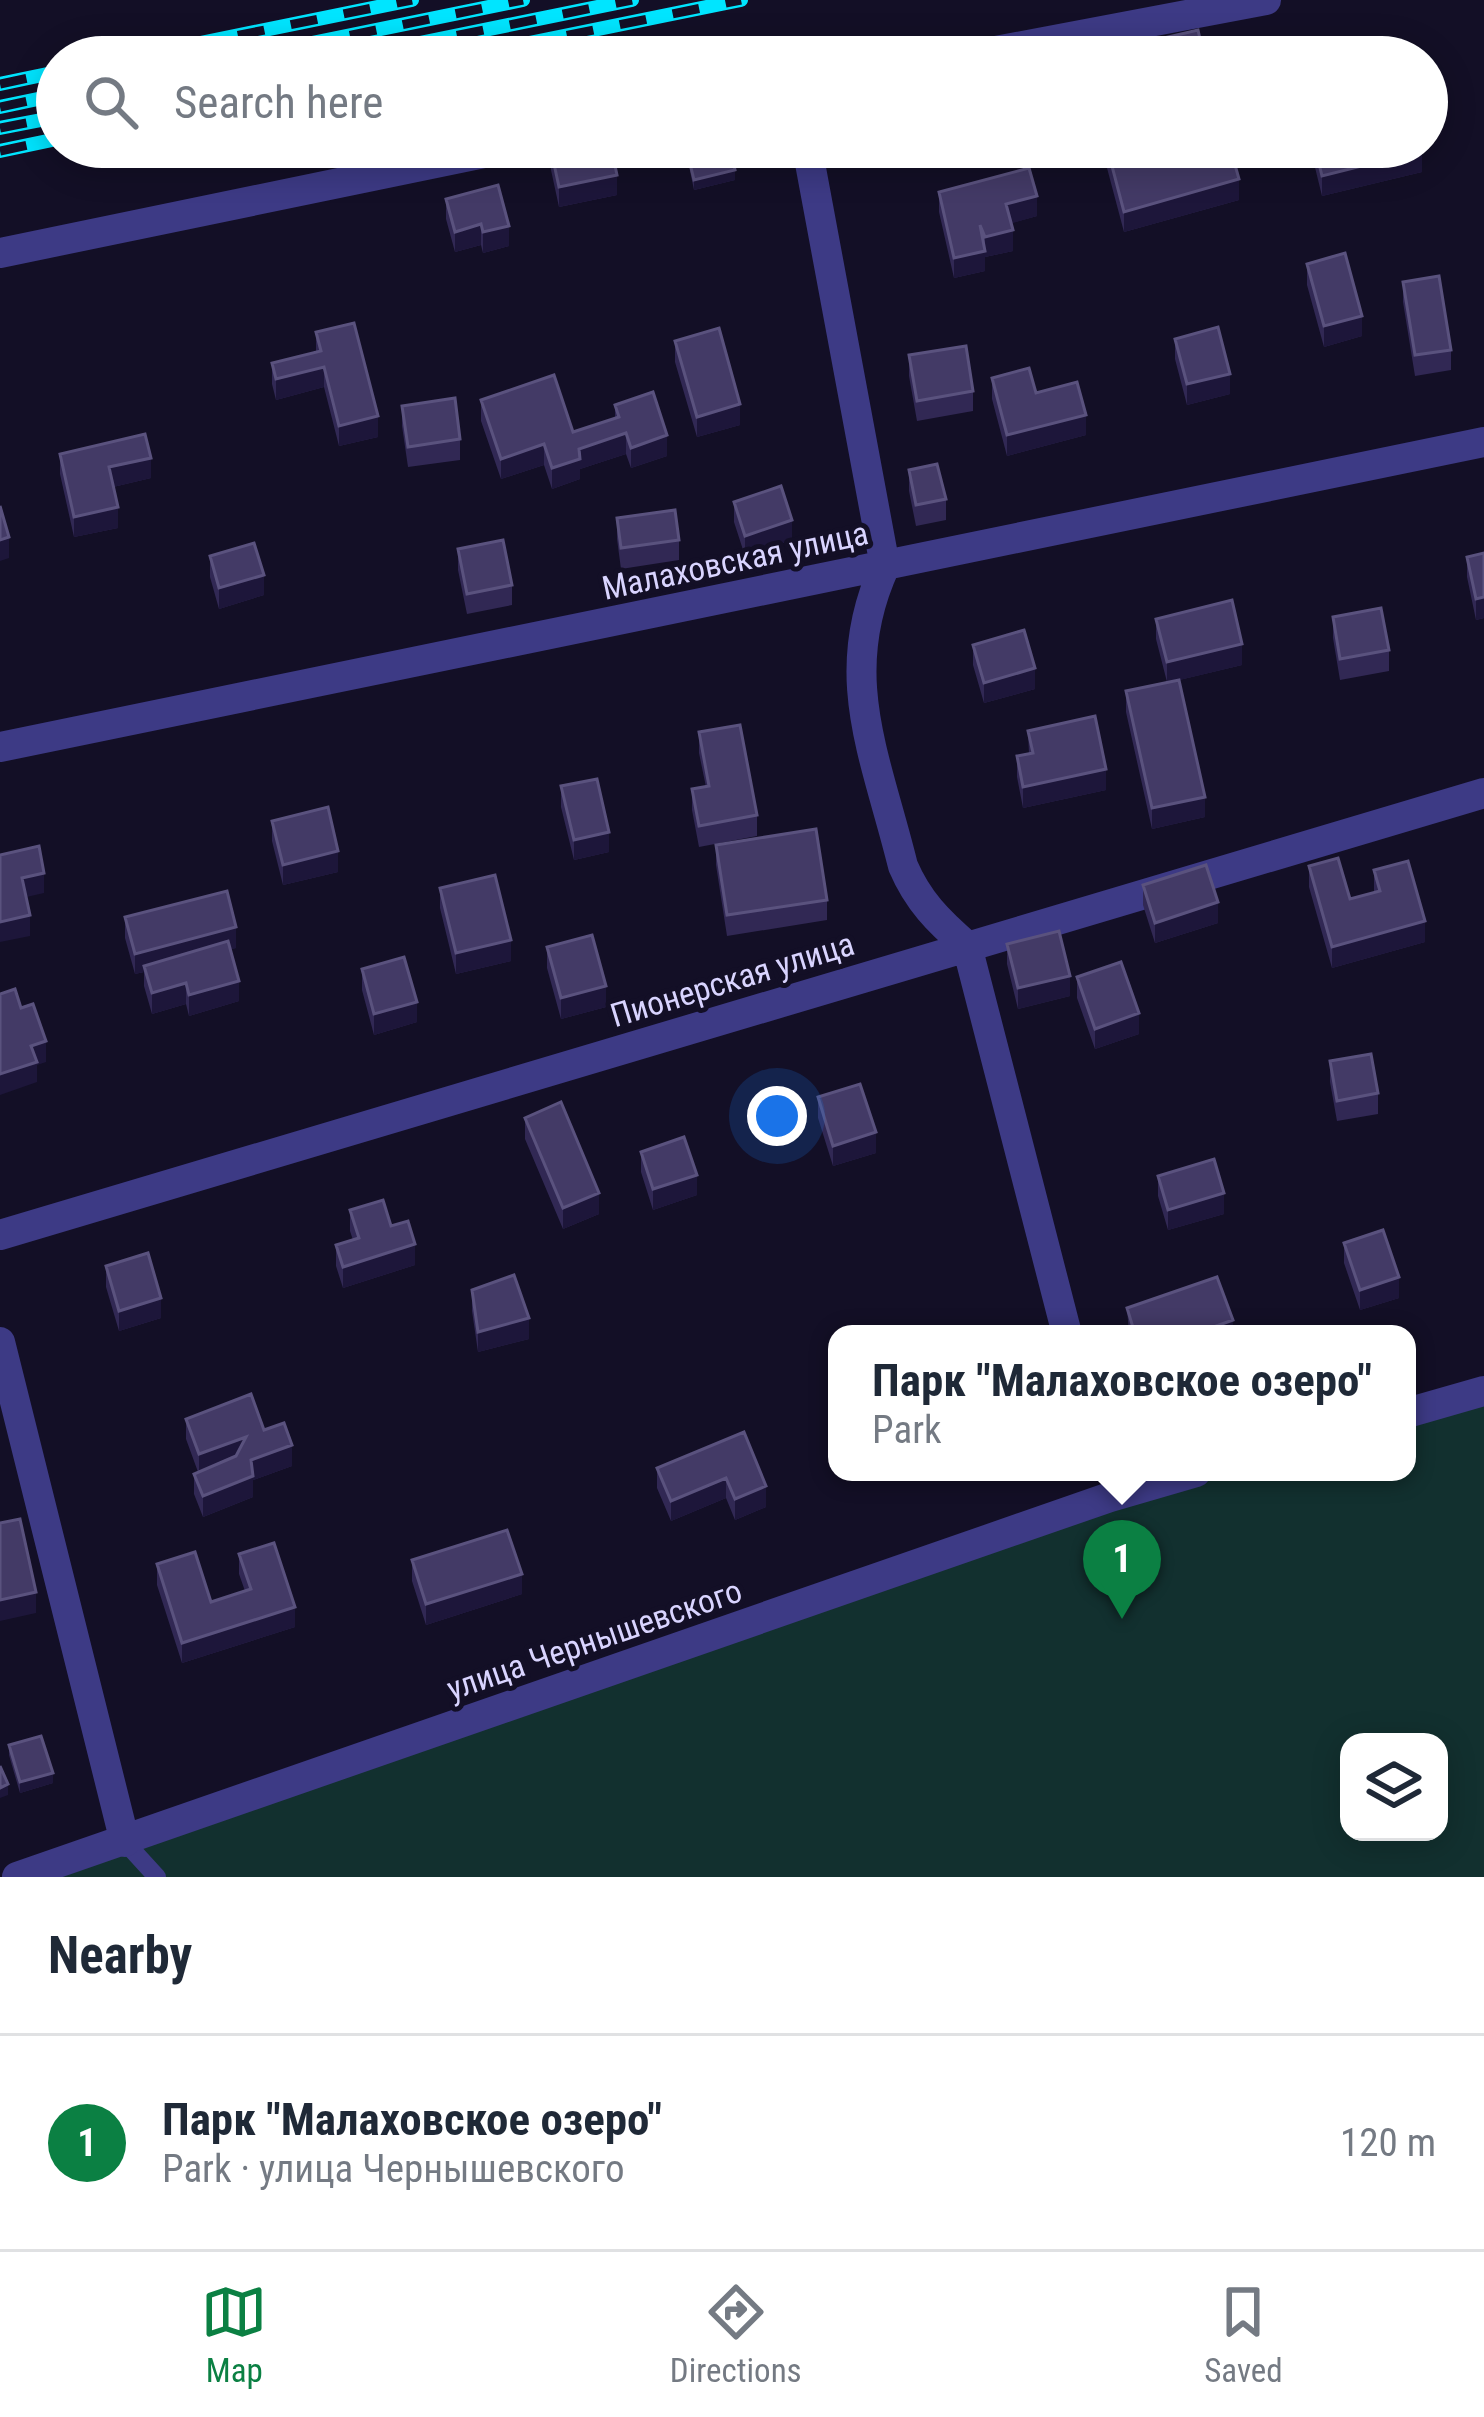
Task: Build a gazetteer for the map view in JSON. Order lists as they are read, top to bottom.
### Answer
{
  "streets": {
    "street": ["Малаховская улица", "Пионерская улица", "улица Чернышевского"]
  },
  "page": {
    "search": "Search here",
    "popup": ["Парк \"Малаховское озеро\"", "Park"],
    "pins": "1",
    "heading": "Nearby",
    "list": [
      {
        "mark": "1",
        "name": "Парк \"Малаховское озеро\"",
        "note": "Park · улица Чернышевского",
        "value": "120 m"
      }
    ],
    "nav": ["Map", "Directions", "Saved"]
  }
}
